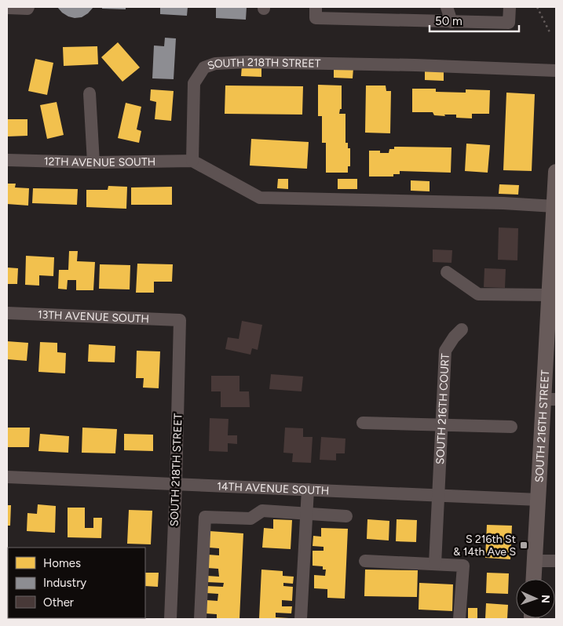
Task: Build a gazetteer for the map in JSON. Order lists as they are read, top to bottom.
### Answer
{
  "streets": {
    "main road": ["SOUTH 216TH STREET"],
    "street": [
      "SOUTH 218TH STREET",
      "12TH AVENUE SOUTH",
      "13TH AVENUE SOUTH",
      "SOUTH 216TH COURT",
      "14TH AVENUE SOUTH"
    ]
  },
  "crossings": [
    ["SOUTH 218TH STREET", "12TH AVENUE SOUTH"],
    ["SOUTH 218TH STREET", "13TH AVENUE SOUTH"],
    ["SOUTH 218TH STREET", "14TH AVENUE SOUTH"],
    ["SOUTH 216TH COURT", "14TH AVENUE SOUTH"],
    ["SOUTH 216TH STREET", "14TH AVENUE SOUTH"]
  ],
  "places": {
    "transit": ["S 216th St & 14th Ave S"]
  },
  "legend": ["Homes", "Industry", "Other"],
  "scale_bar": "50 m",
  "north": "right"
}
